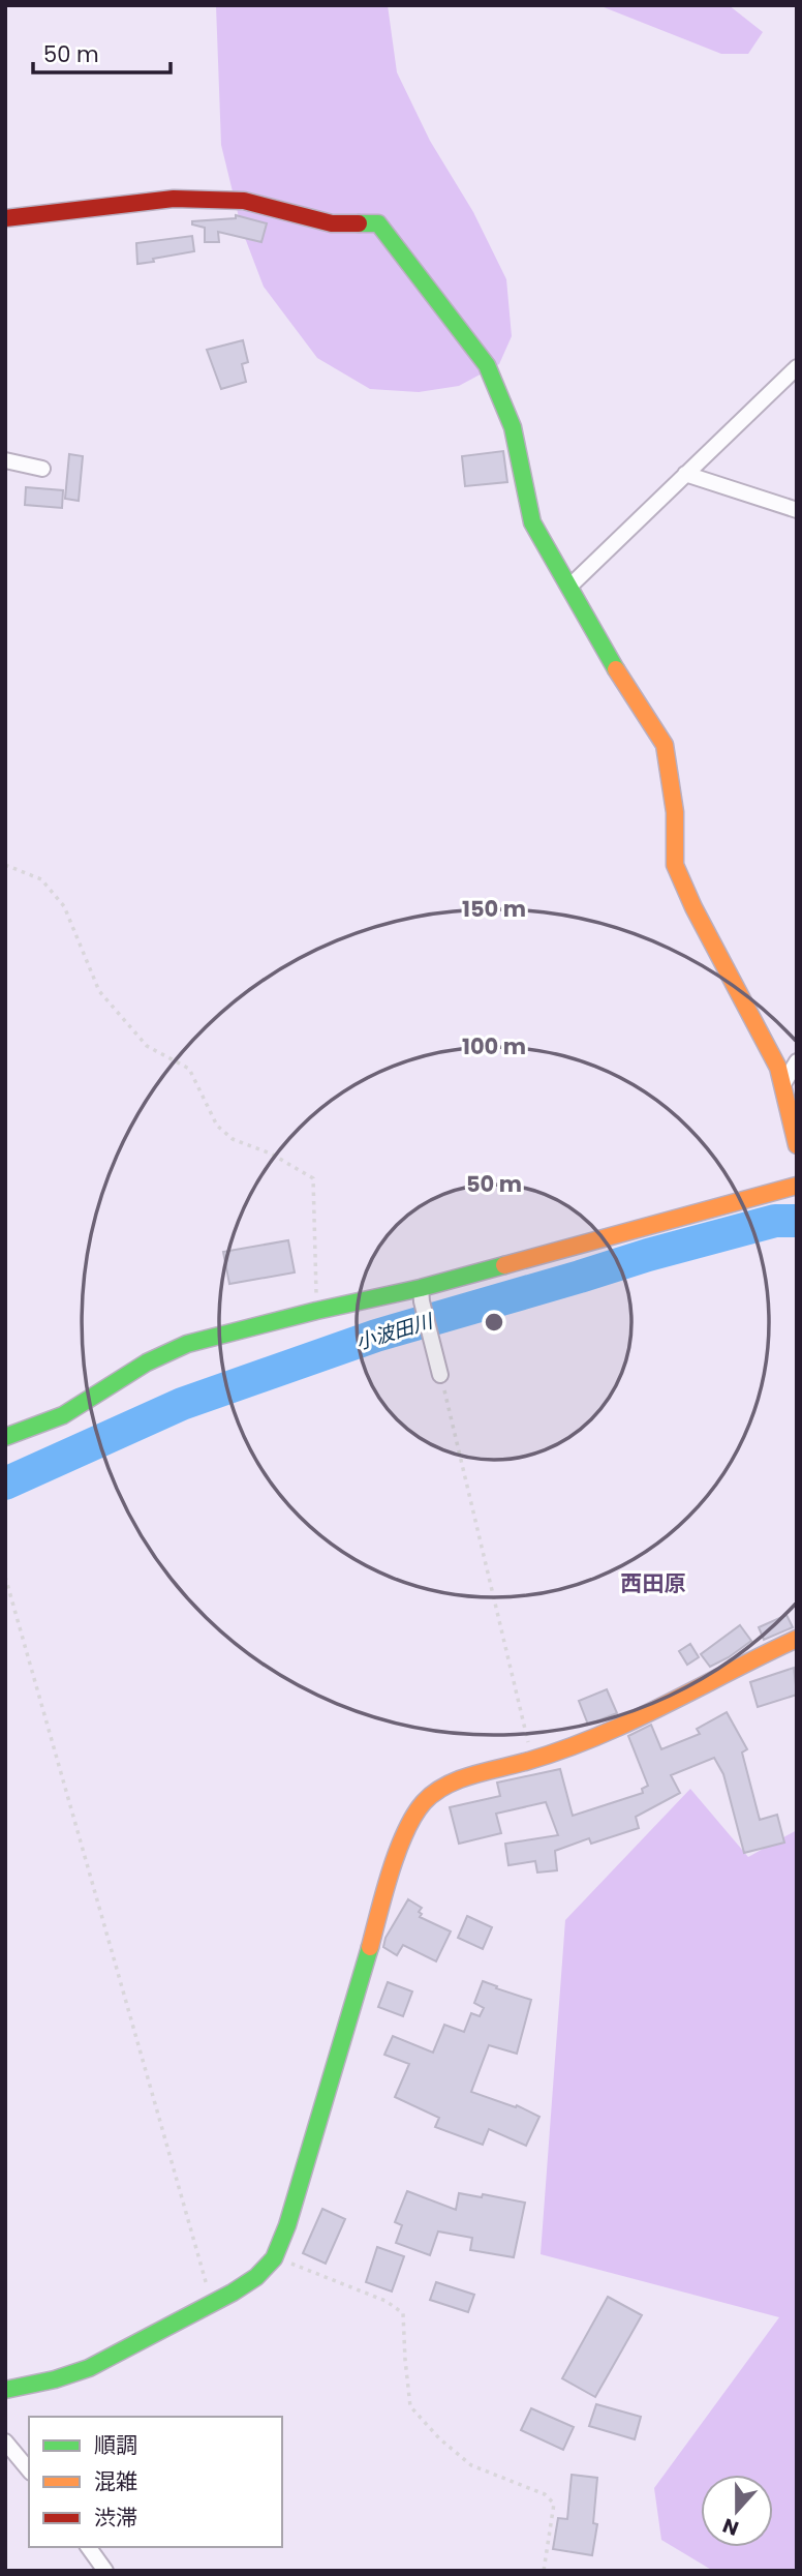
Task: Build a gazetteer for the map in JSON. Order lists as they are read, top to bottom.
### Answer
{
  "districts": ["西田原"],
  "water": ["小波田川"],
  "legend": ["順調", "混雑", "渋滞"],
  "scale_bar": "50 m",
  "north": "bottom",
  "rings": ["150 m", "100 m", "50 m"]
}
